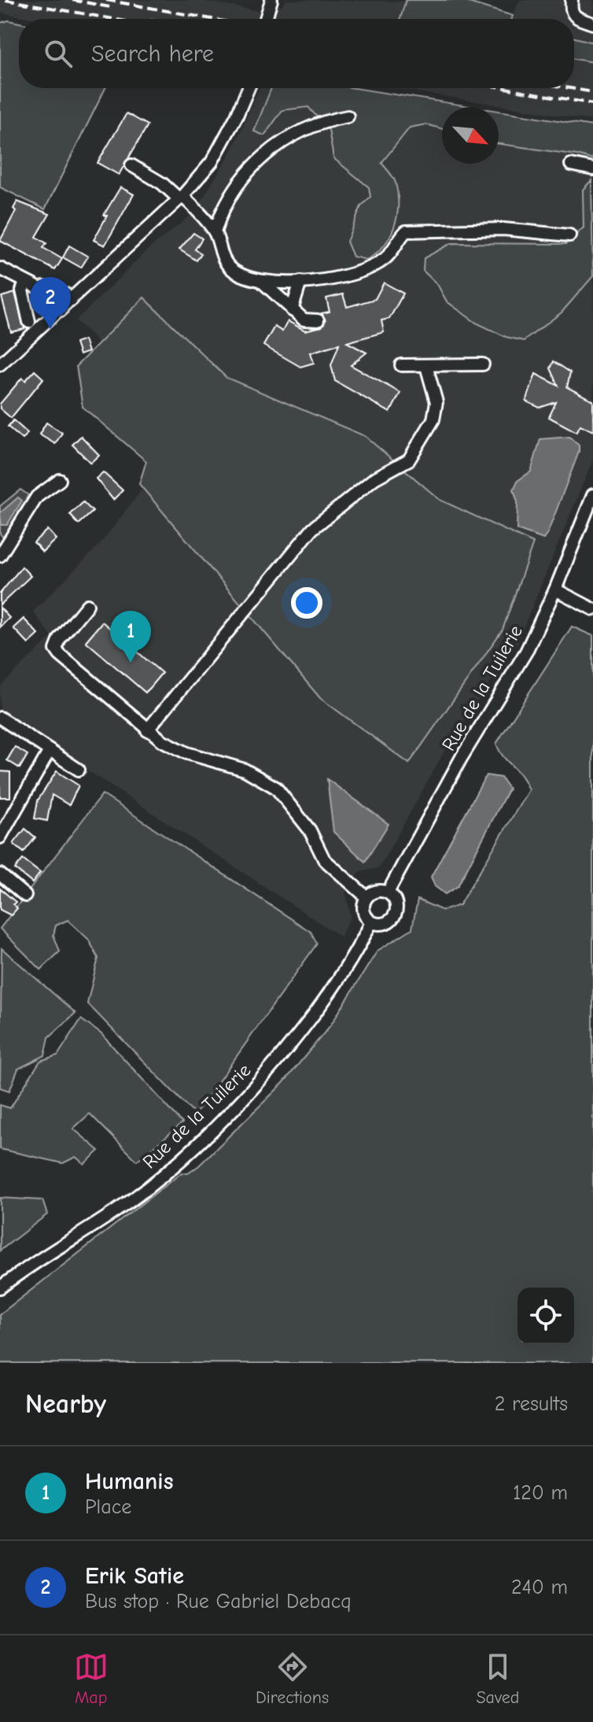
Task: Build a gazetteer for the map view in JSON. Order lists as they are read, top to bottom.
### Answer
{
  "streets": {
    "street": ["Rue de la Tuilerie"]
  },
  "north": "bottom right",
  "page": {
    "search": "Search here",
    "pins": ["2", "1"],
    "heading": ["Nearby", "2 results"],
    "list": [
      {
        "mark": "1",
        "name": "Humanis",
        "note": "Place",
        "value": "120 m"
      },
      {
        "mark": "2",
        "name": "Erik Satie",
        "note": "Bus stop · Rue Gabriel Debacq",
        "value": "240 m"
      }
    ],
    "nav": ["Map", "Directions", "Saved"]
  }
}
